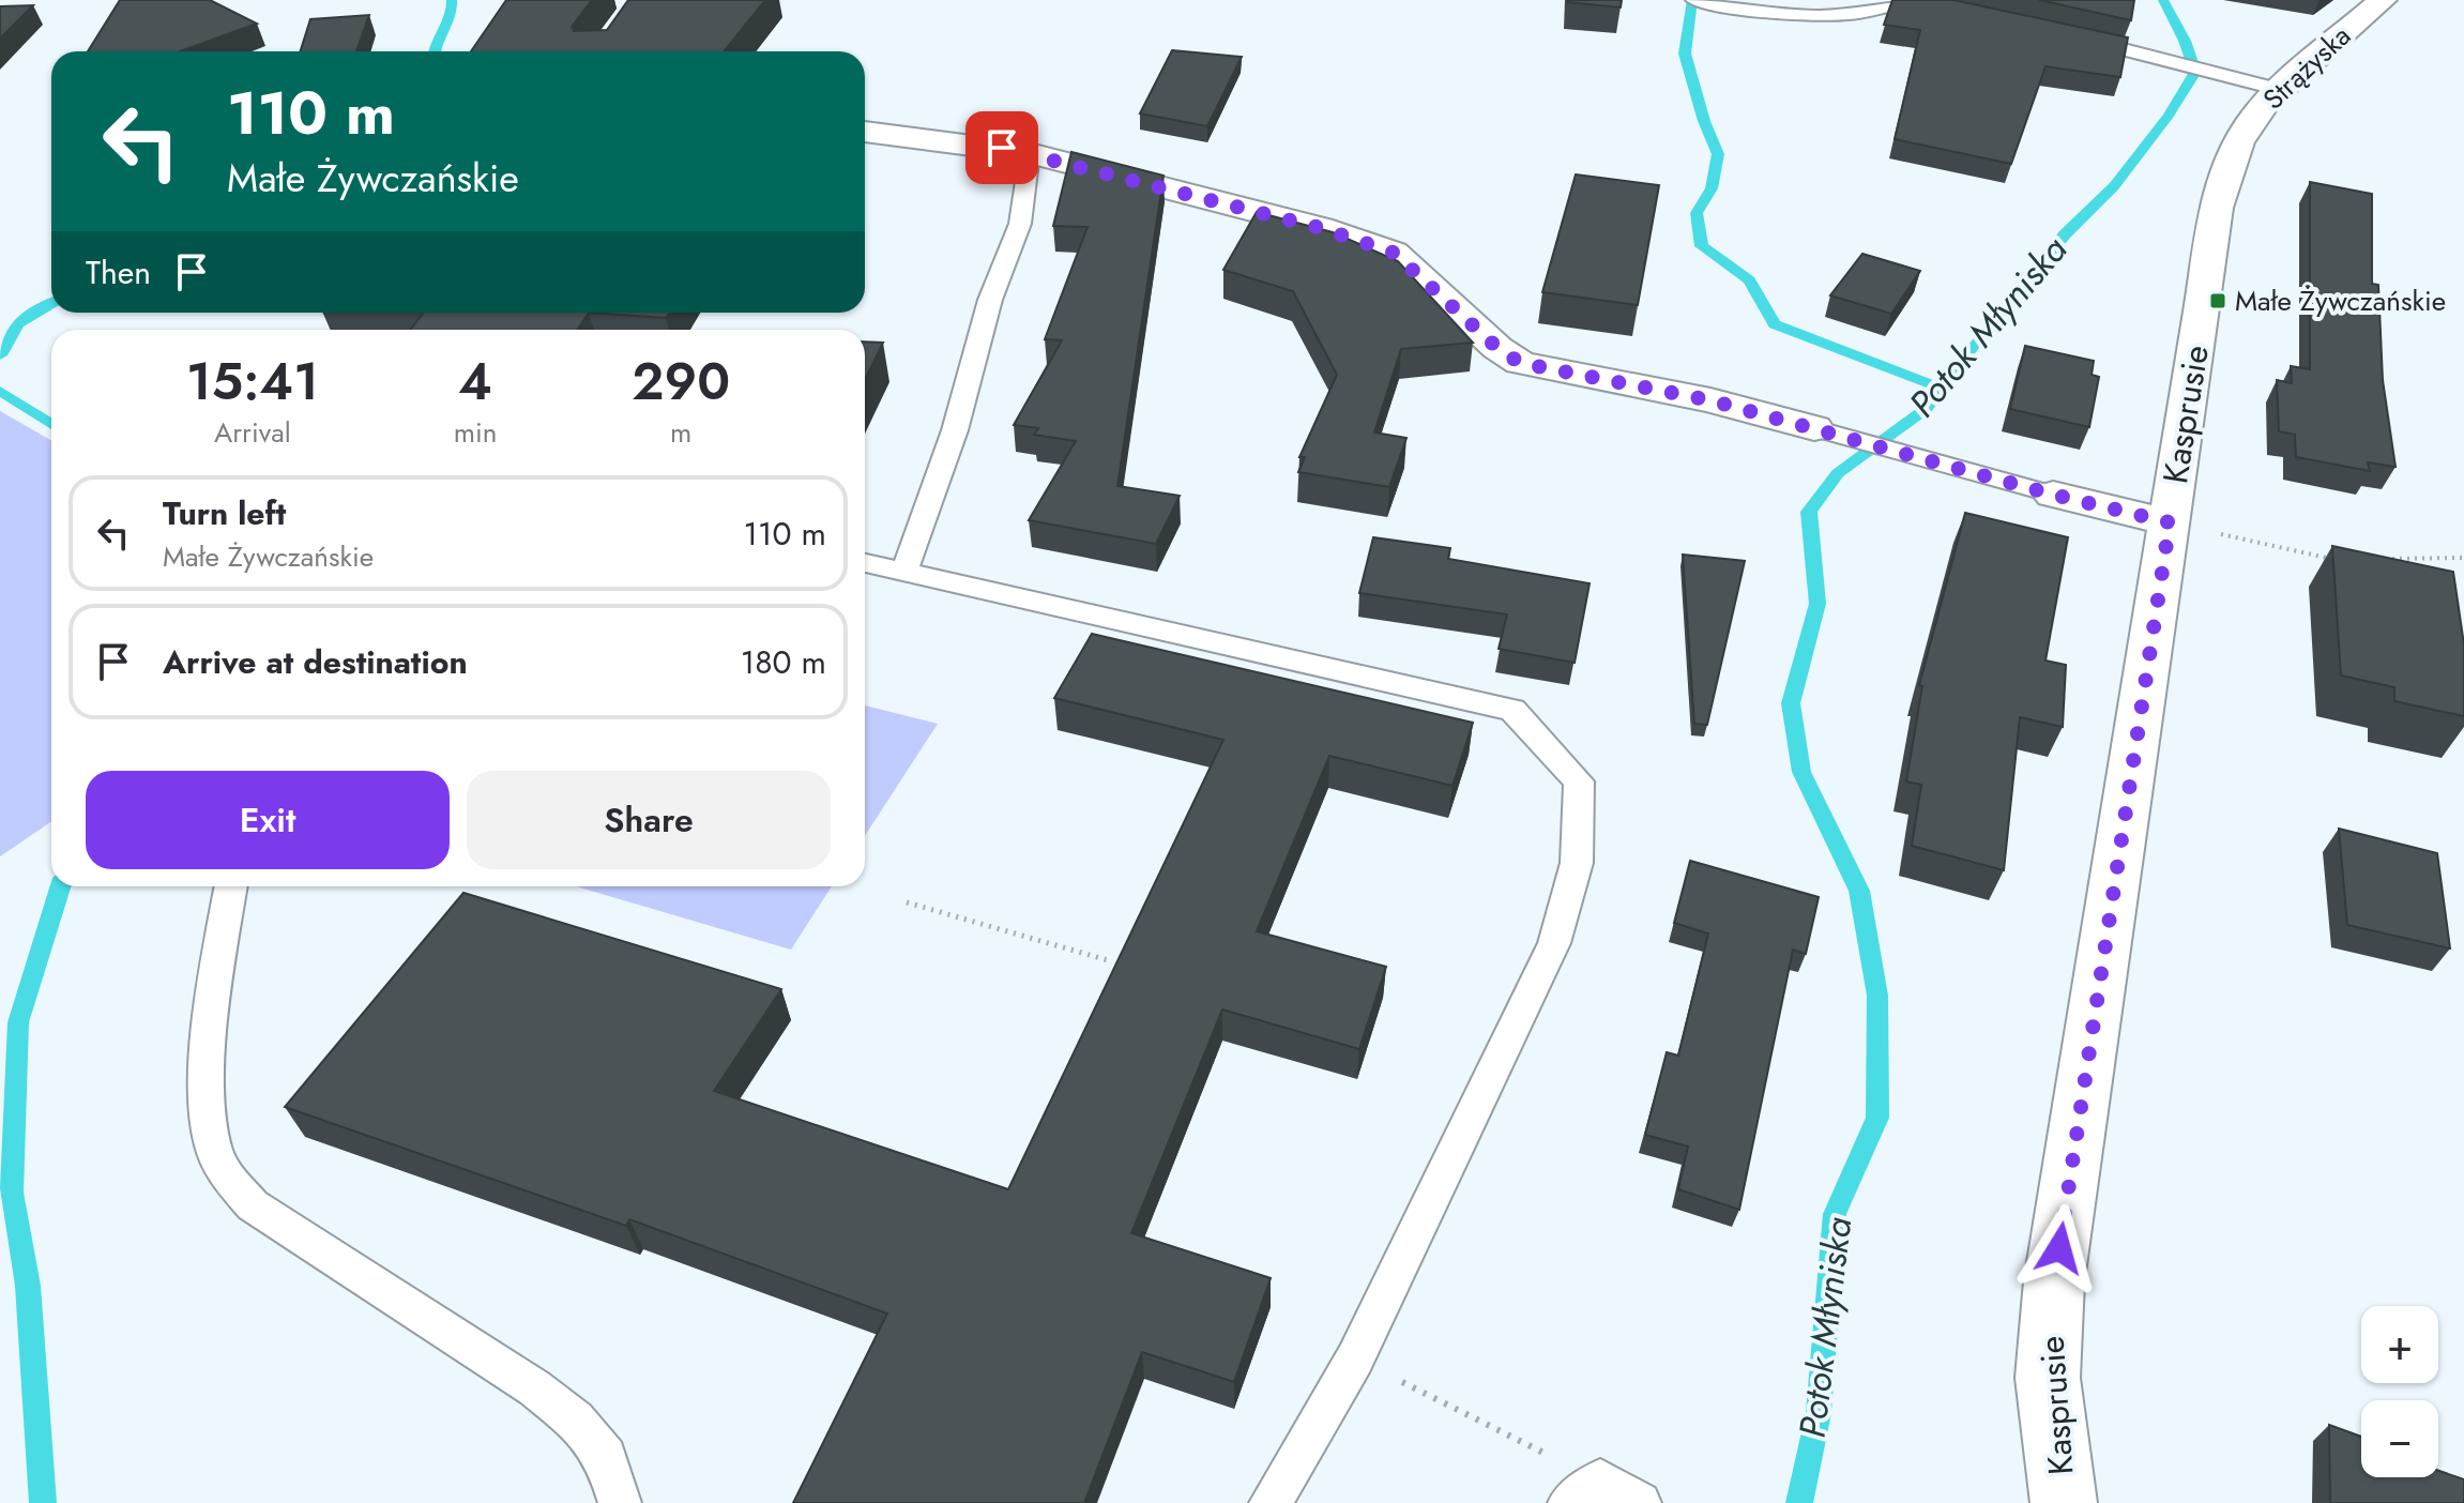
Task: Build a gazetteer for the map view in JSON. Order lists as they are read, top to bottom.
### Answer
{
  "streets": {
    "street": ["Strążyska", "Kasprusie"]
  },
  "crossings": [
    ["Strążyska", "Kasprusie"]
  ],
  "water": ["Potok Młyniska"],
  "places": {
    "transit": ["Małe Żywczańskie"]
  },
  "page": {
    "turn": ["110 m", "Małe Żywczańskie"],
    "then": "Then",
    "eta": [
      "15:41",
      "Arrival",
      "4",
      "min",
      "290",
      "m"
    ],
    "list": [
      {
        "name": "Turn left",
        "note": "Małe Żywczańskie",
        "value": "110 m"
      },
      {
        "name": "Arrive at destination",
        "value": "180 m"
      }
    ],
    "buttons": ["Exit", "Share"],
    "map_buttons": ["+", "−"]
  }
}
